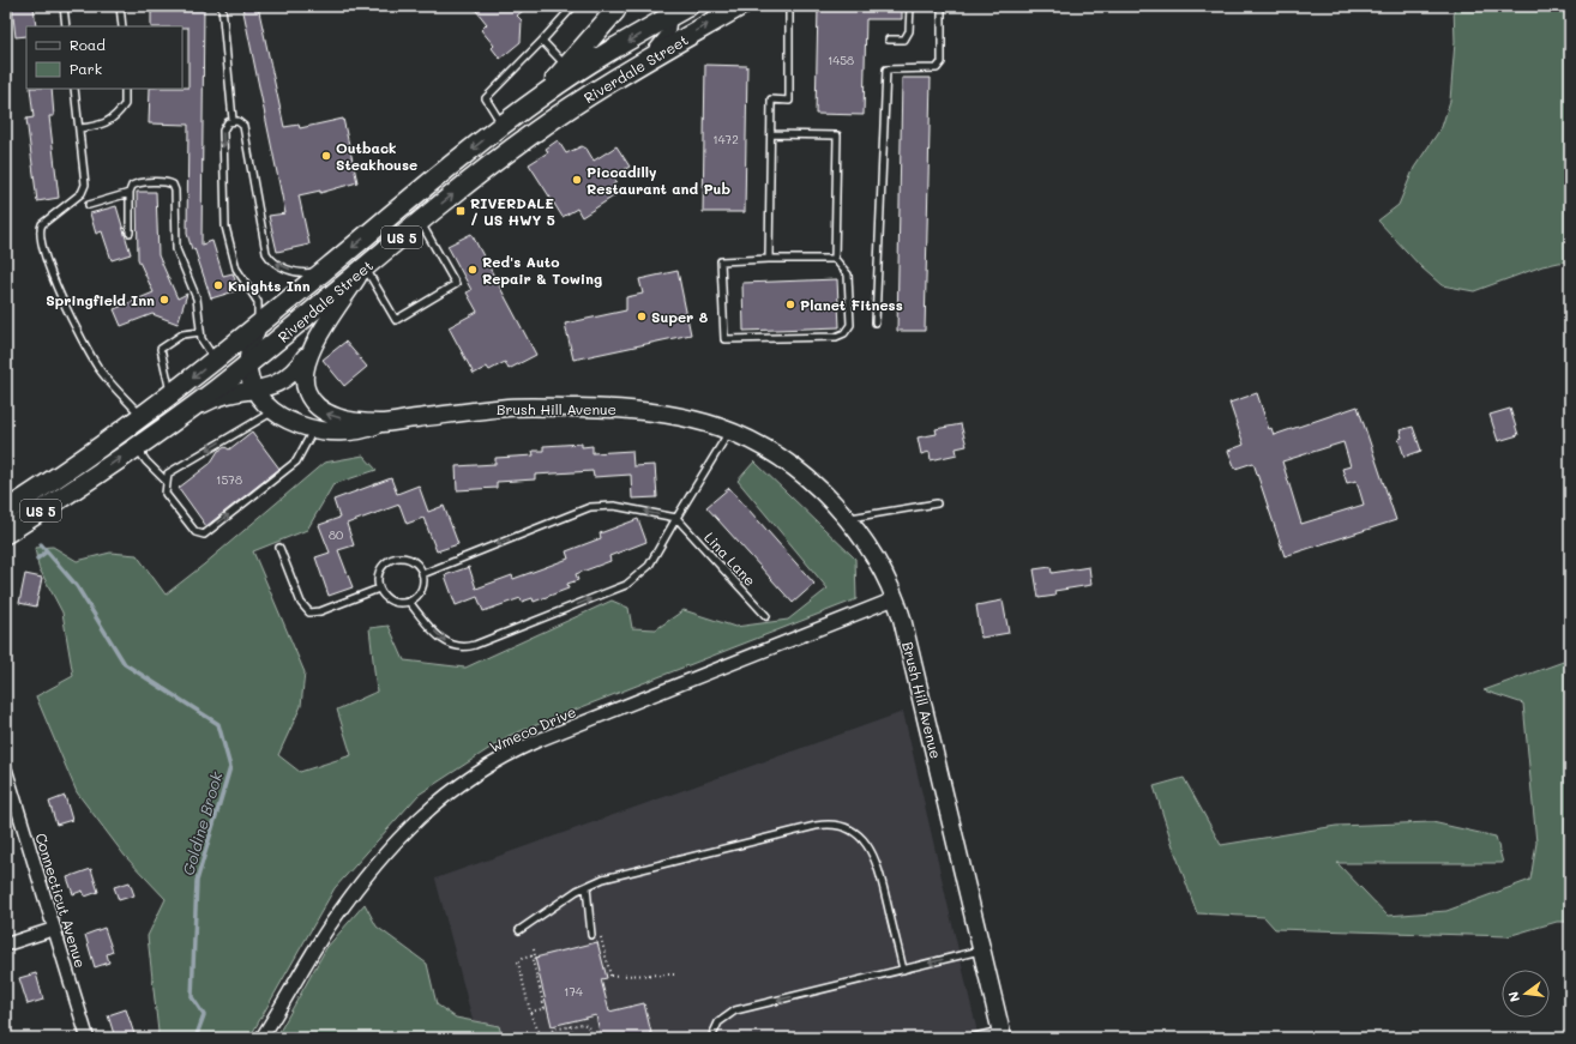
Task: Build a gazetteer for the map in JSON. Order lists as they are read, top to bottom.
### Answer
{
  "streets": {
    "main road": ["Riverdale Street", "US 5"],
    "street": ["Brush Hill Avenue", "Wmeco Drive", "Connecticut Avenue"],
    "lane": ["Lina Lane"]
  },
  "crossings": [
    ["Riverdale Street", "Brush Hill Avenue"],
    ["Brush Hill Avenue", "Wmeco Drive"]
  ],
  "water": ["Goldine Brook"],
  "places": {
    "other": [
      "Outback Steakhouse",
      "Piccadilly Restaurant and Pub",
      "Red's Auto Repair & Towing",
      "Knights Inn",
      "Springfield Inn",
      "Planet Fitness",
      "Super 8"
    ],
    "transit": ["RIVERDALE / US HWY 5"]
  },
  "house_numbers": [
    "1458",
    "1472",
    "1578",
    "80",
    "174"
  ],
  "legend": ["Road", "Park"],
  "north": "left"
}
